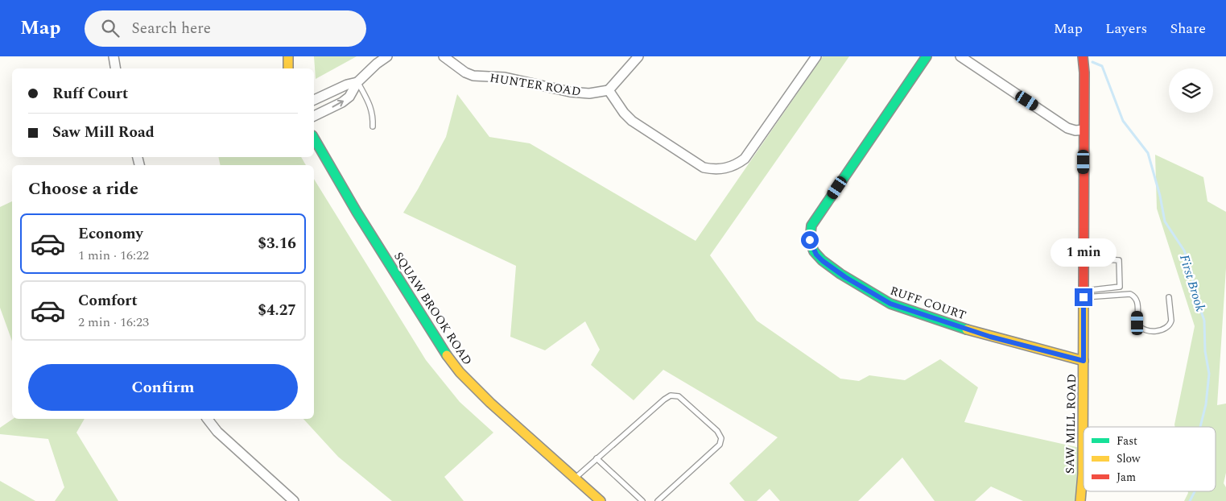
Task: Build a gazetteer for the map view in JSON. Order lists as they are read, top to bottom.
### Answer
{
  "streets": {
    "street": [
      "HUNTER ROAD",
      "RUFF COURT",
      "SQUAW BROOK ROAD",
      "SAW MILL ROAD"
    ]
  },
  "crossings": [
    ["RUFF COURT", "SAW MILL ROAD"]
  ],
  "water": ["First Brook"],
  "legend": ["Fast", "Slow", "Jam"],
  "page": {
    "header": "Map",
    "search": "Search here",
    "nav": ["Map", "Layers", "Share"],
    "banner": ["Ruff Court", "Saw Mill Road"],
    "heading": "Choose a ride",
    "list": [
      {
        "name": "Economy",
        "note": "1 min · 16:22",
        "value": "$3.16"
      },
      {
        "name": "Comfort",
        "note": "2 min · 16:23",
        "value": "$4.27"
      }
    ],
    "bubble": "1 min",
    "buttons": "Confirm"
  }
}
